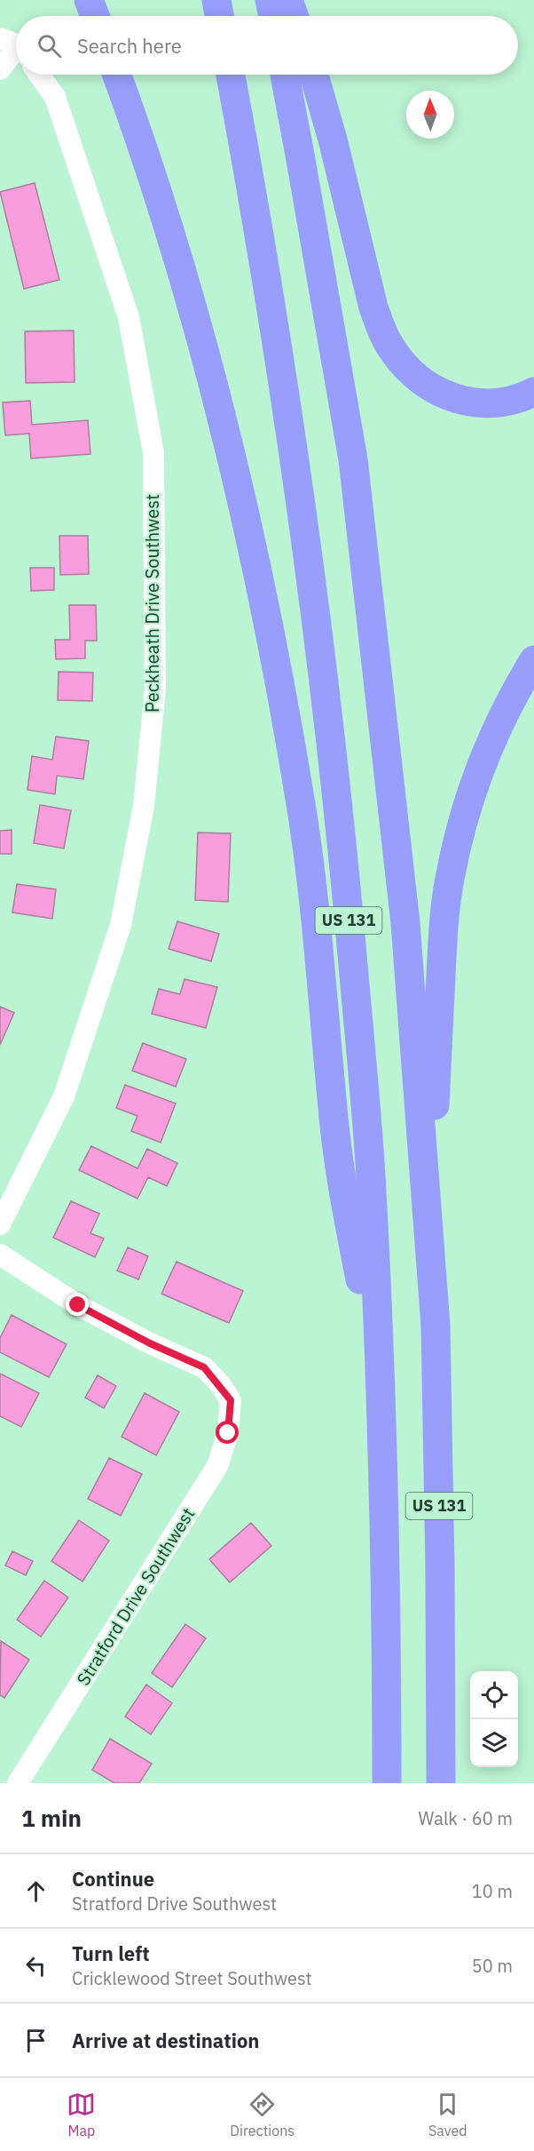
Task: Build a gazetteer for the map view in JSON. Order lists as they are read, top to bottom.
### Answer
{
  "streets": {
    "highway": ["US 131"],
    "street": ["Peckheath Drive Southwest", "Stratford Drive Southwest"]
  },
  "north": "top",
  "page": {
    "search": "Search here",
    "heading": ["1 min", "Walk · 60 m"],
    "list": [
      ["Continue", "Stratford Drive Southwest", "10 m"],
      ["Turn left", "Cricklewood Street Southwest", "50 m"],
      "Arrive at destination"
    ],
    "nav": ["Map", "Directions", "Saved"]
  }
}
